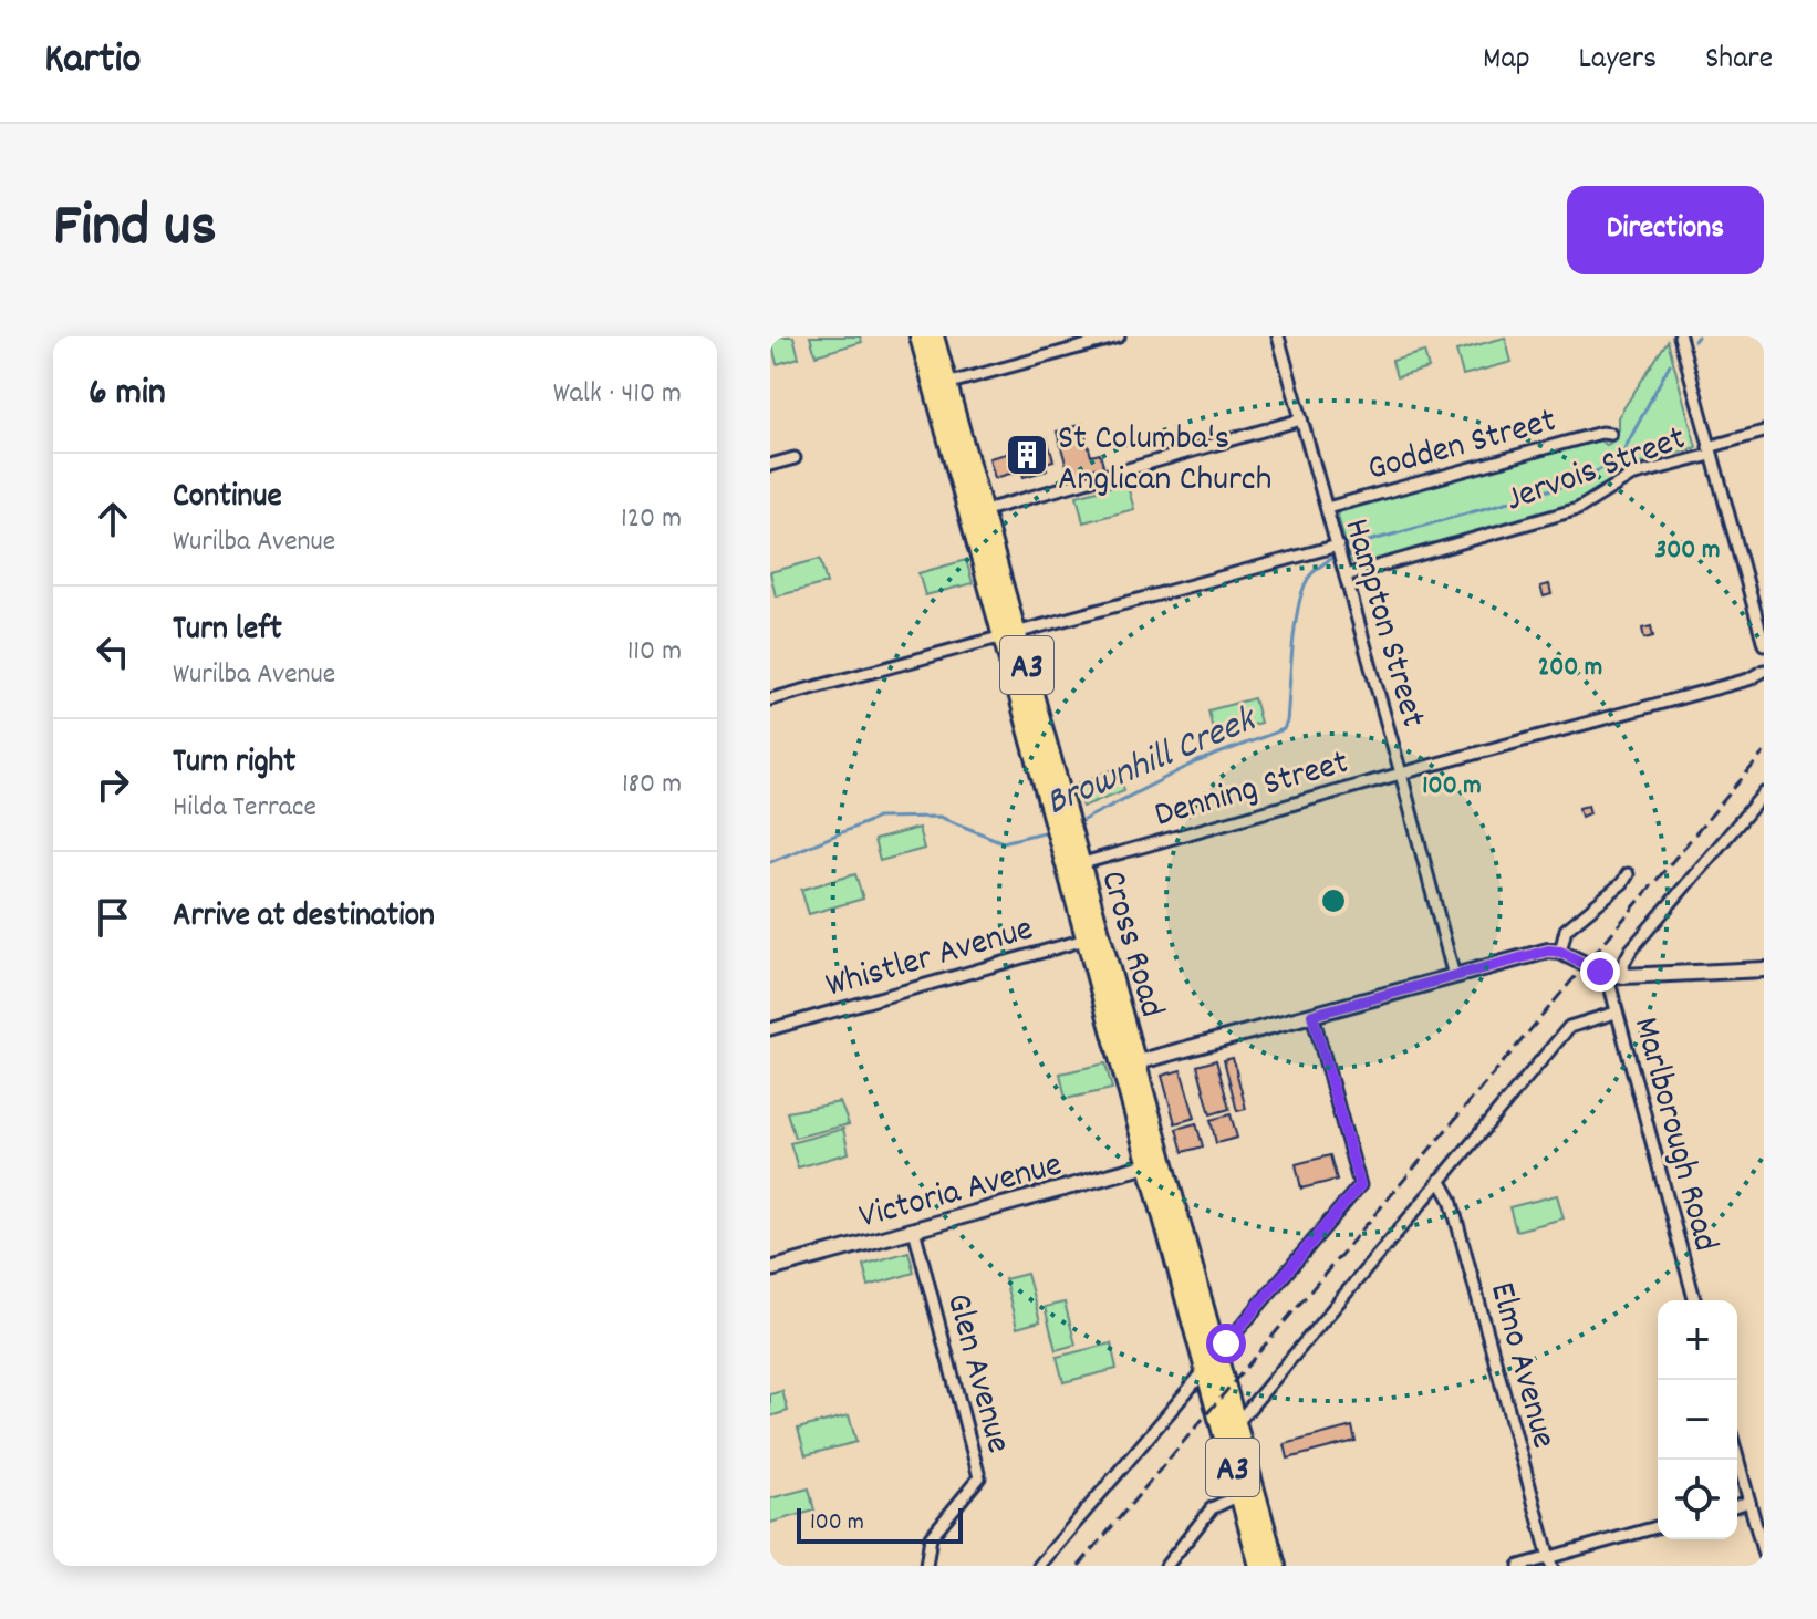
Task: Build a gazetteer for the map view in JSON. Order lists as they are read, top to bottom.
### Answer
{
  "streets": {
    "highway": ["A3", "Cross Road"],
    "street": [
      "Godden Street",
      "Jervois Street",
      "Hampton Street",
      "Denning Street",
      "Whistler Avenue",
      "Marlborough Road",
      "Victoria Avenue",
      "Elmo Avenue",
      "Glen Avenue"
    ]
  },
  "crossings": [
    ["Godden Street", "Hampton Street"],
    ["Jervois Street", "Hampton Street"],
    ["Hampton Street", "Denning Street"],
    ["Denning Street", "Cross Road"],
    ["Cross Road", "Whistler Avenue"],
    ["Cross Road", "Victoria Avenue"],
    ["Victoria Avenue", "Glen Avenue"]
  ],
  "water": ["Brownhill Creek"],
  "places": {
    "building": ["St Columba's Anglican Church"]
  },
  "scale_bar": "100 m",
  "page": {
    "header": "Kartio",
    "nav": ["Map", "Layers", "Share"],
    "title": "Find us",
    "buttons": "Directions",
    "heading": ["6 min", "Walk · 410 m"],
    "list": [
      ["Continue", "Wurilba Avenue", "120 m"],
      ["Turn left", "Wurilba Avenue", "110 m"],
      ["Turn right", "Hilda Terrace", "180 m"],
      "Arrive at destination"
    ],
    "map_buttons": ["+", "−"],
    "scale": "100 m"
  },
  "rings": ["300 m", "200 m", "100 m"]
}
